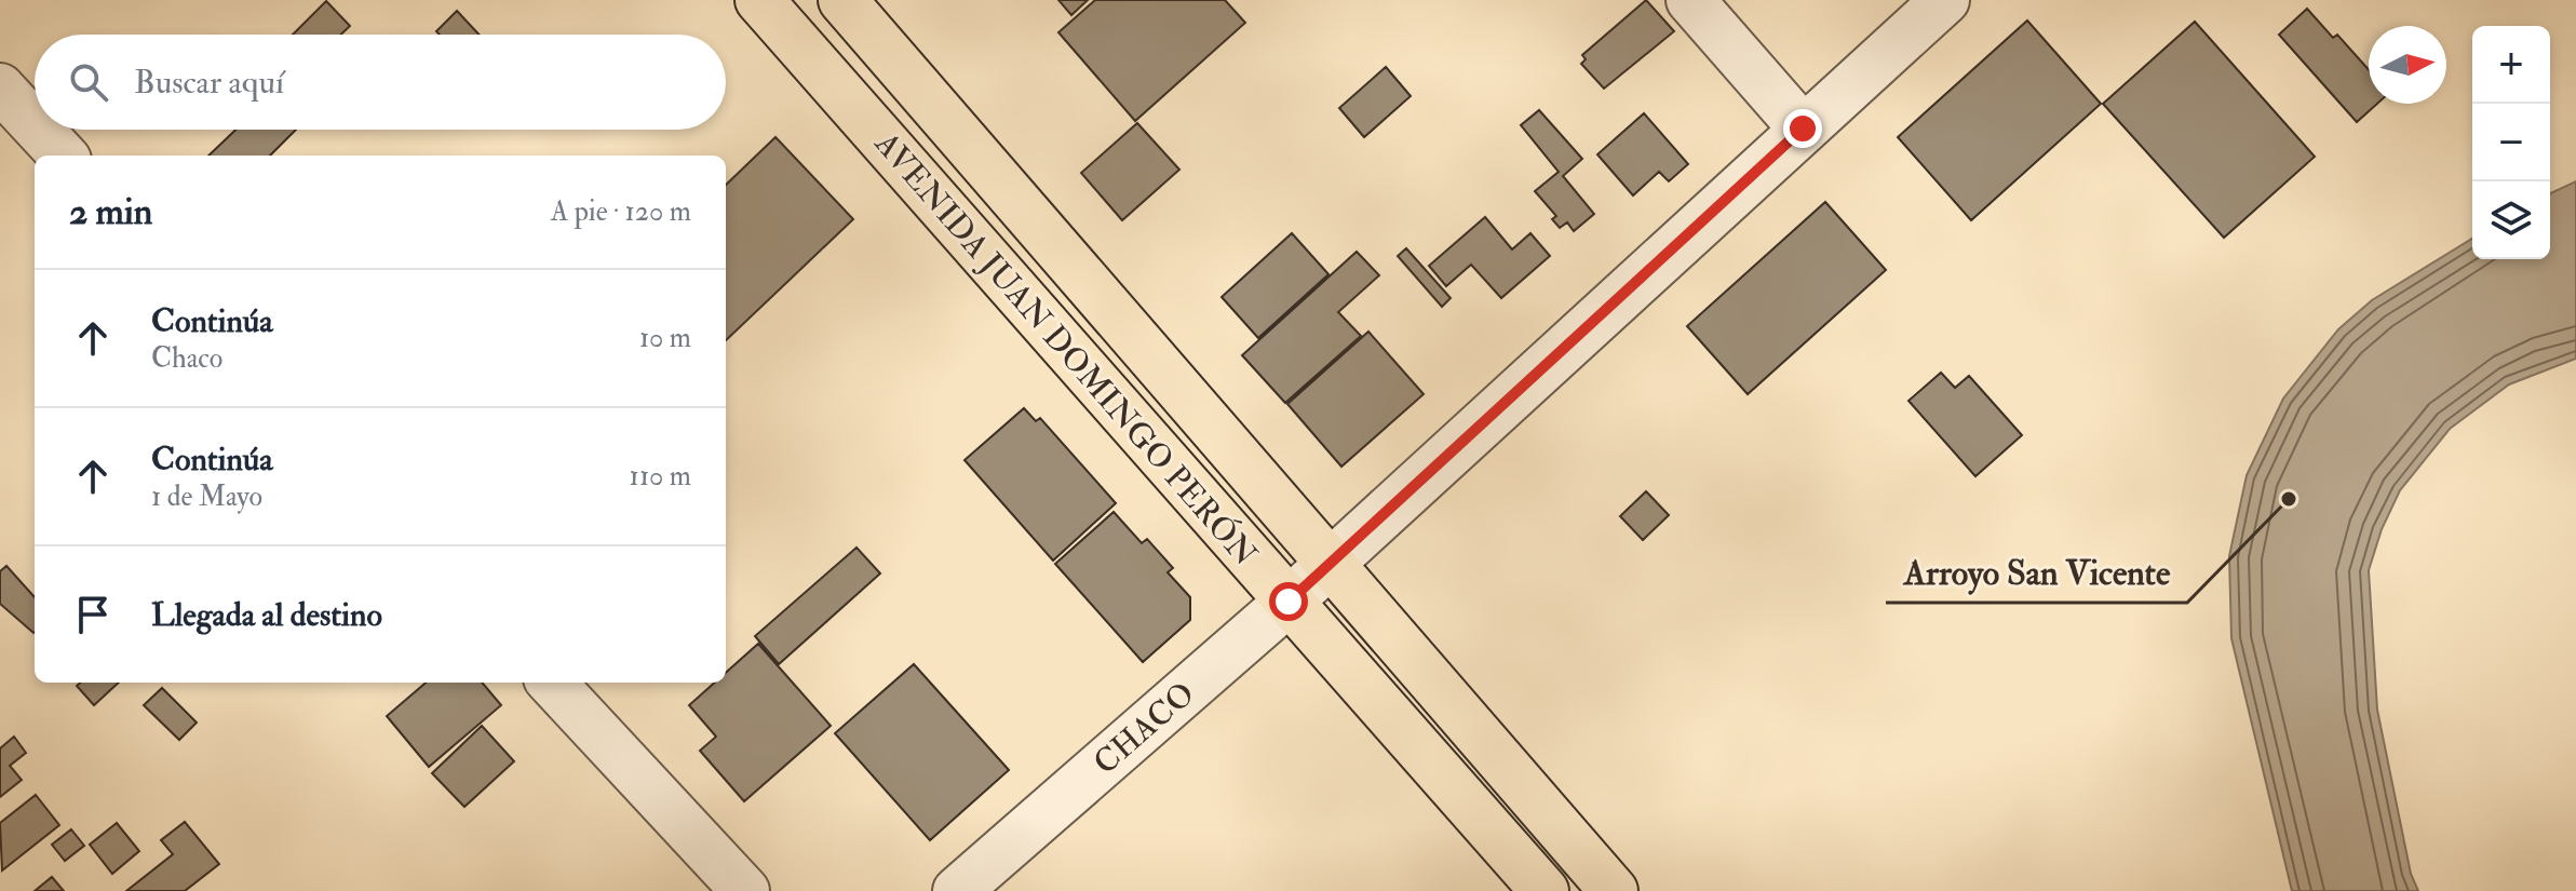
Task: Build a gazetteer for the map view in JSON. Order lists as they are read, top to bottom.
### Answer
{
  "streets": {
    "main road": ["AVENIDA JUAN DOMINGO PERÓN"],
    "street": ["CHACO"]
  },
  "crossings": [
    ["AVENIDA JUAN DOMINGO PERÓN", "CHACO"]
  ],
  "places": ["Arroyo San Vicente"],
  "north": "right",
  "page": {
    "map_buttons": ["+", "−"],
    "search": "Buscar aquí",
    "heading": ["2 min", "A pie · 120 m"],
    "list": [
      ["Continúa", "Chaco", "10 m"],
      ["Continúa", "1 de Mayo", "110 m"],
      "Llegada al destino"
    ]
  }
}
